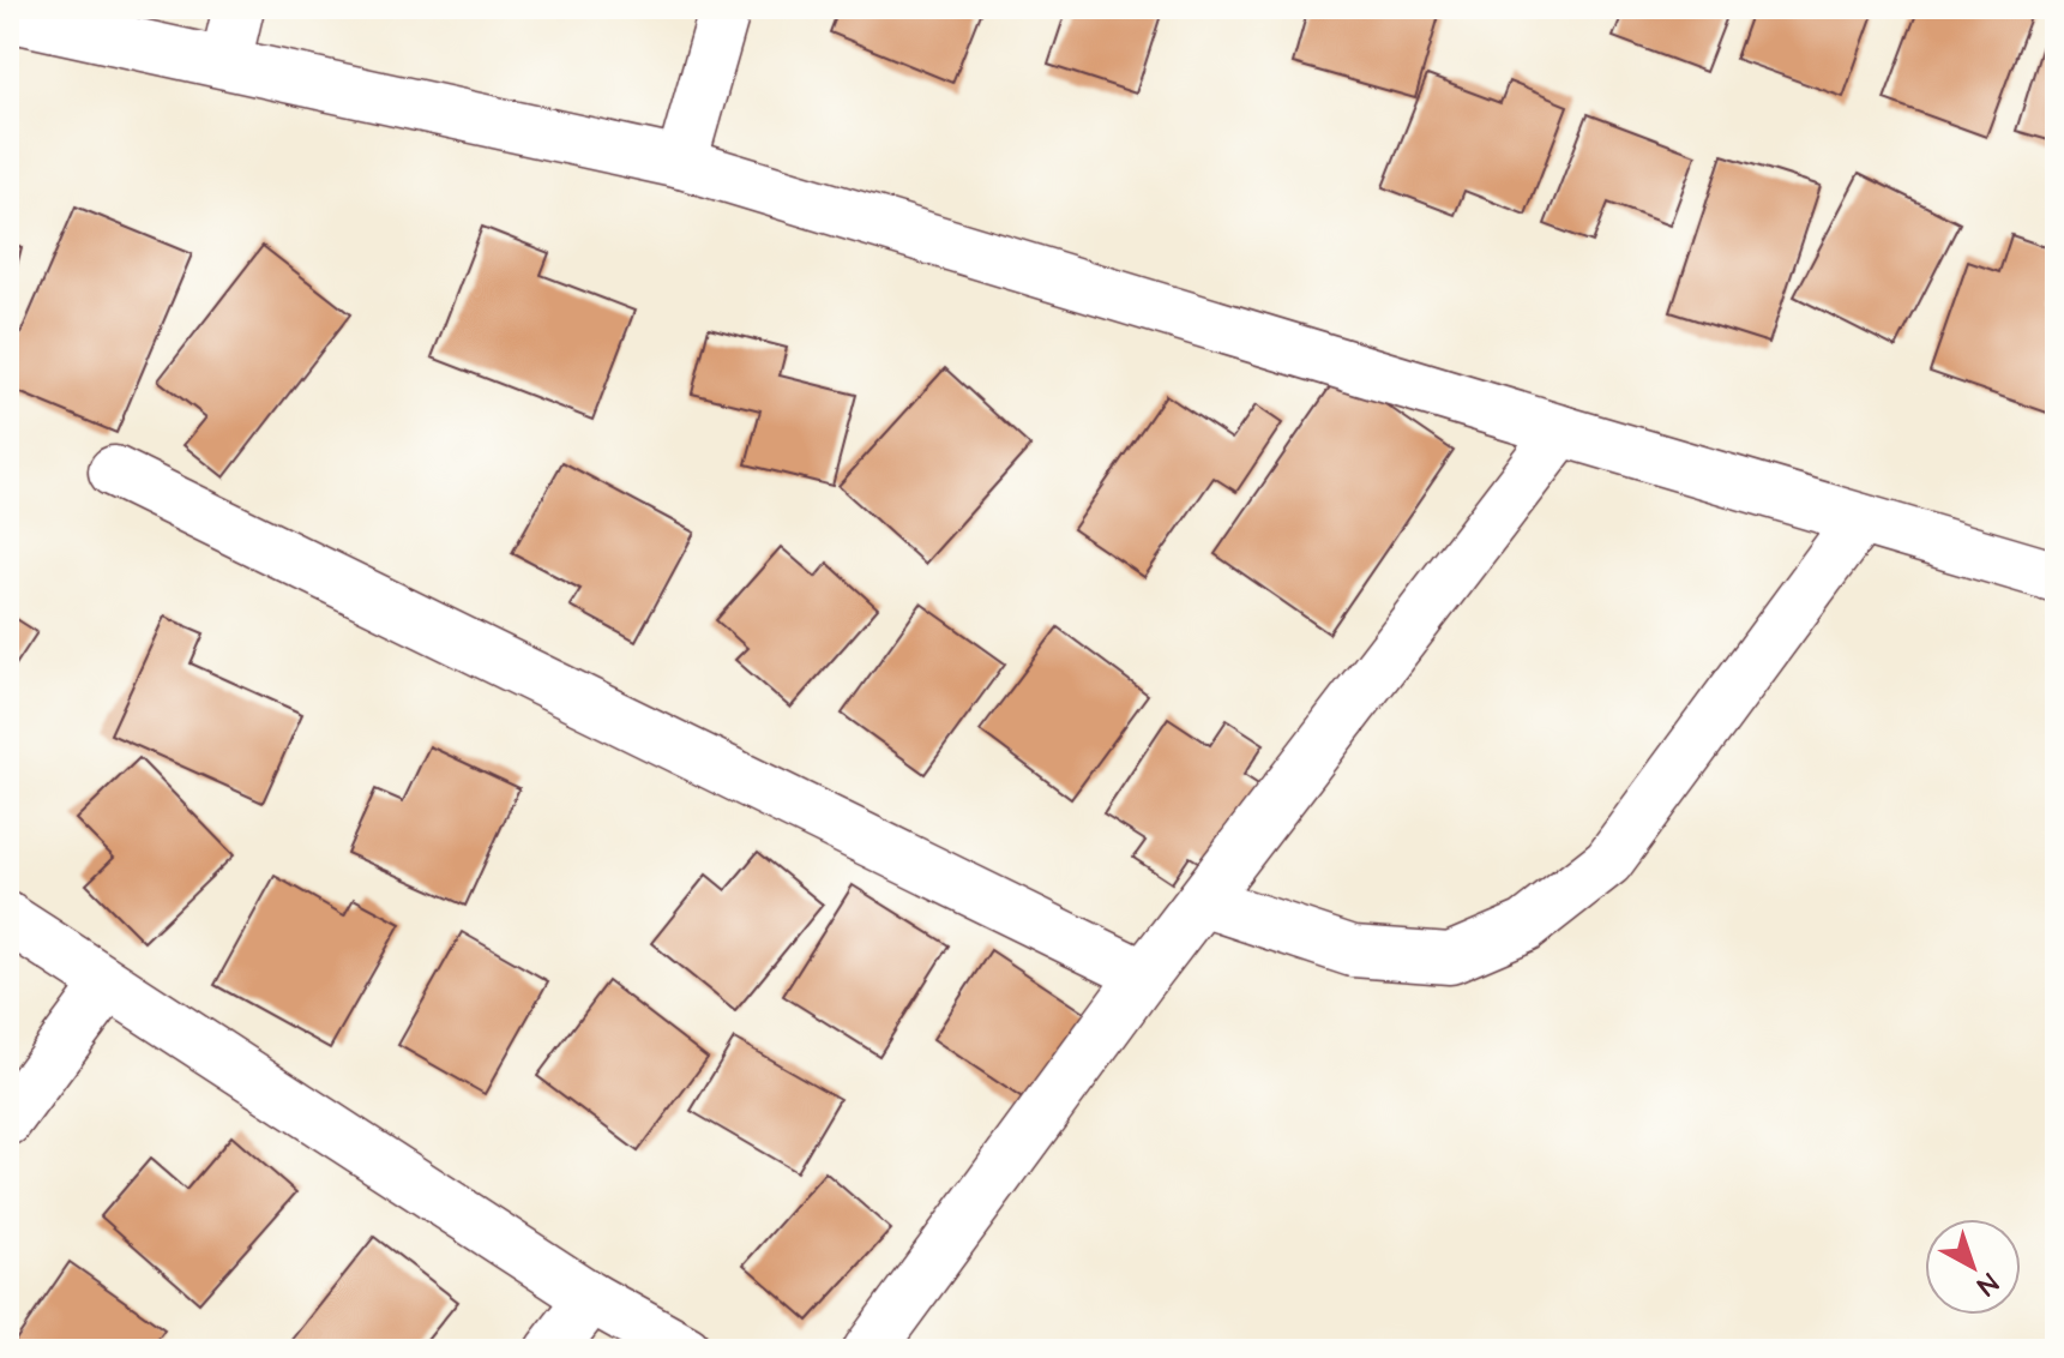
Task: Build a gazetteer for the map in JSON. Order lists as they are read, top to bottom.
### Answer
{
  "north": "bottom right"
}
